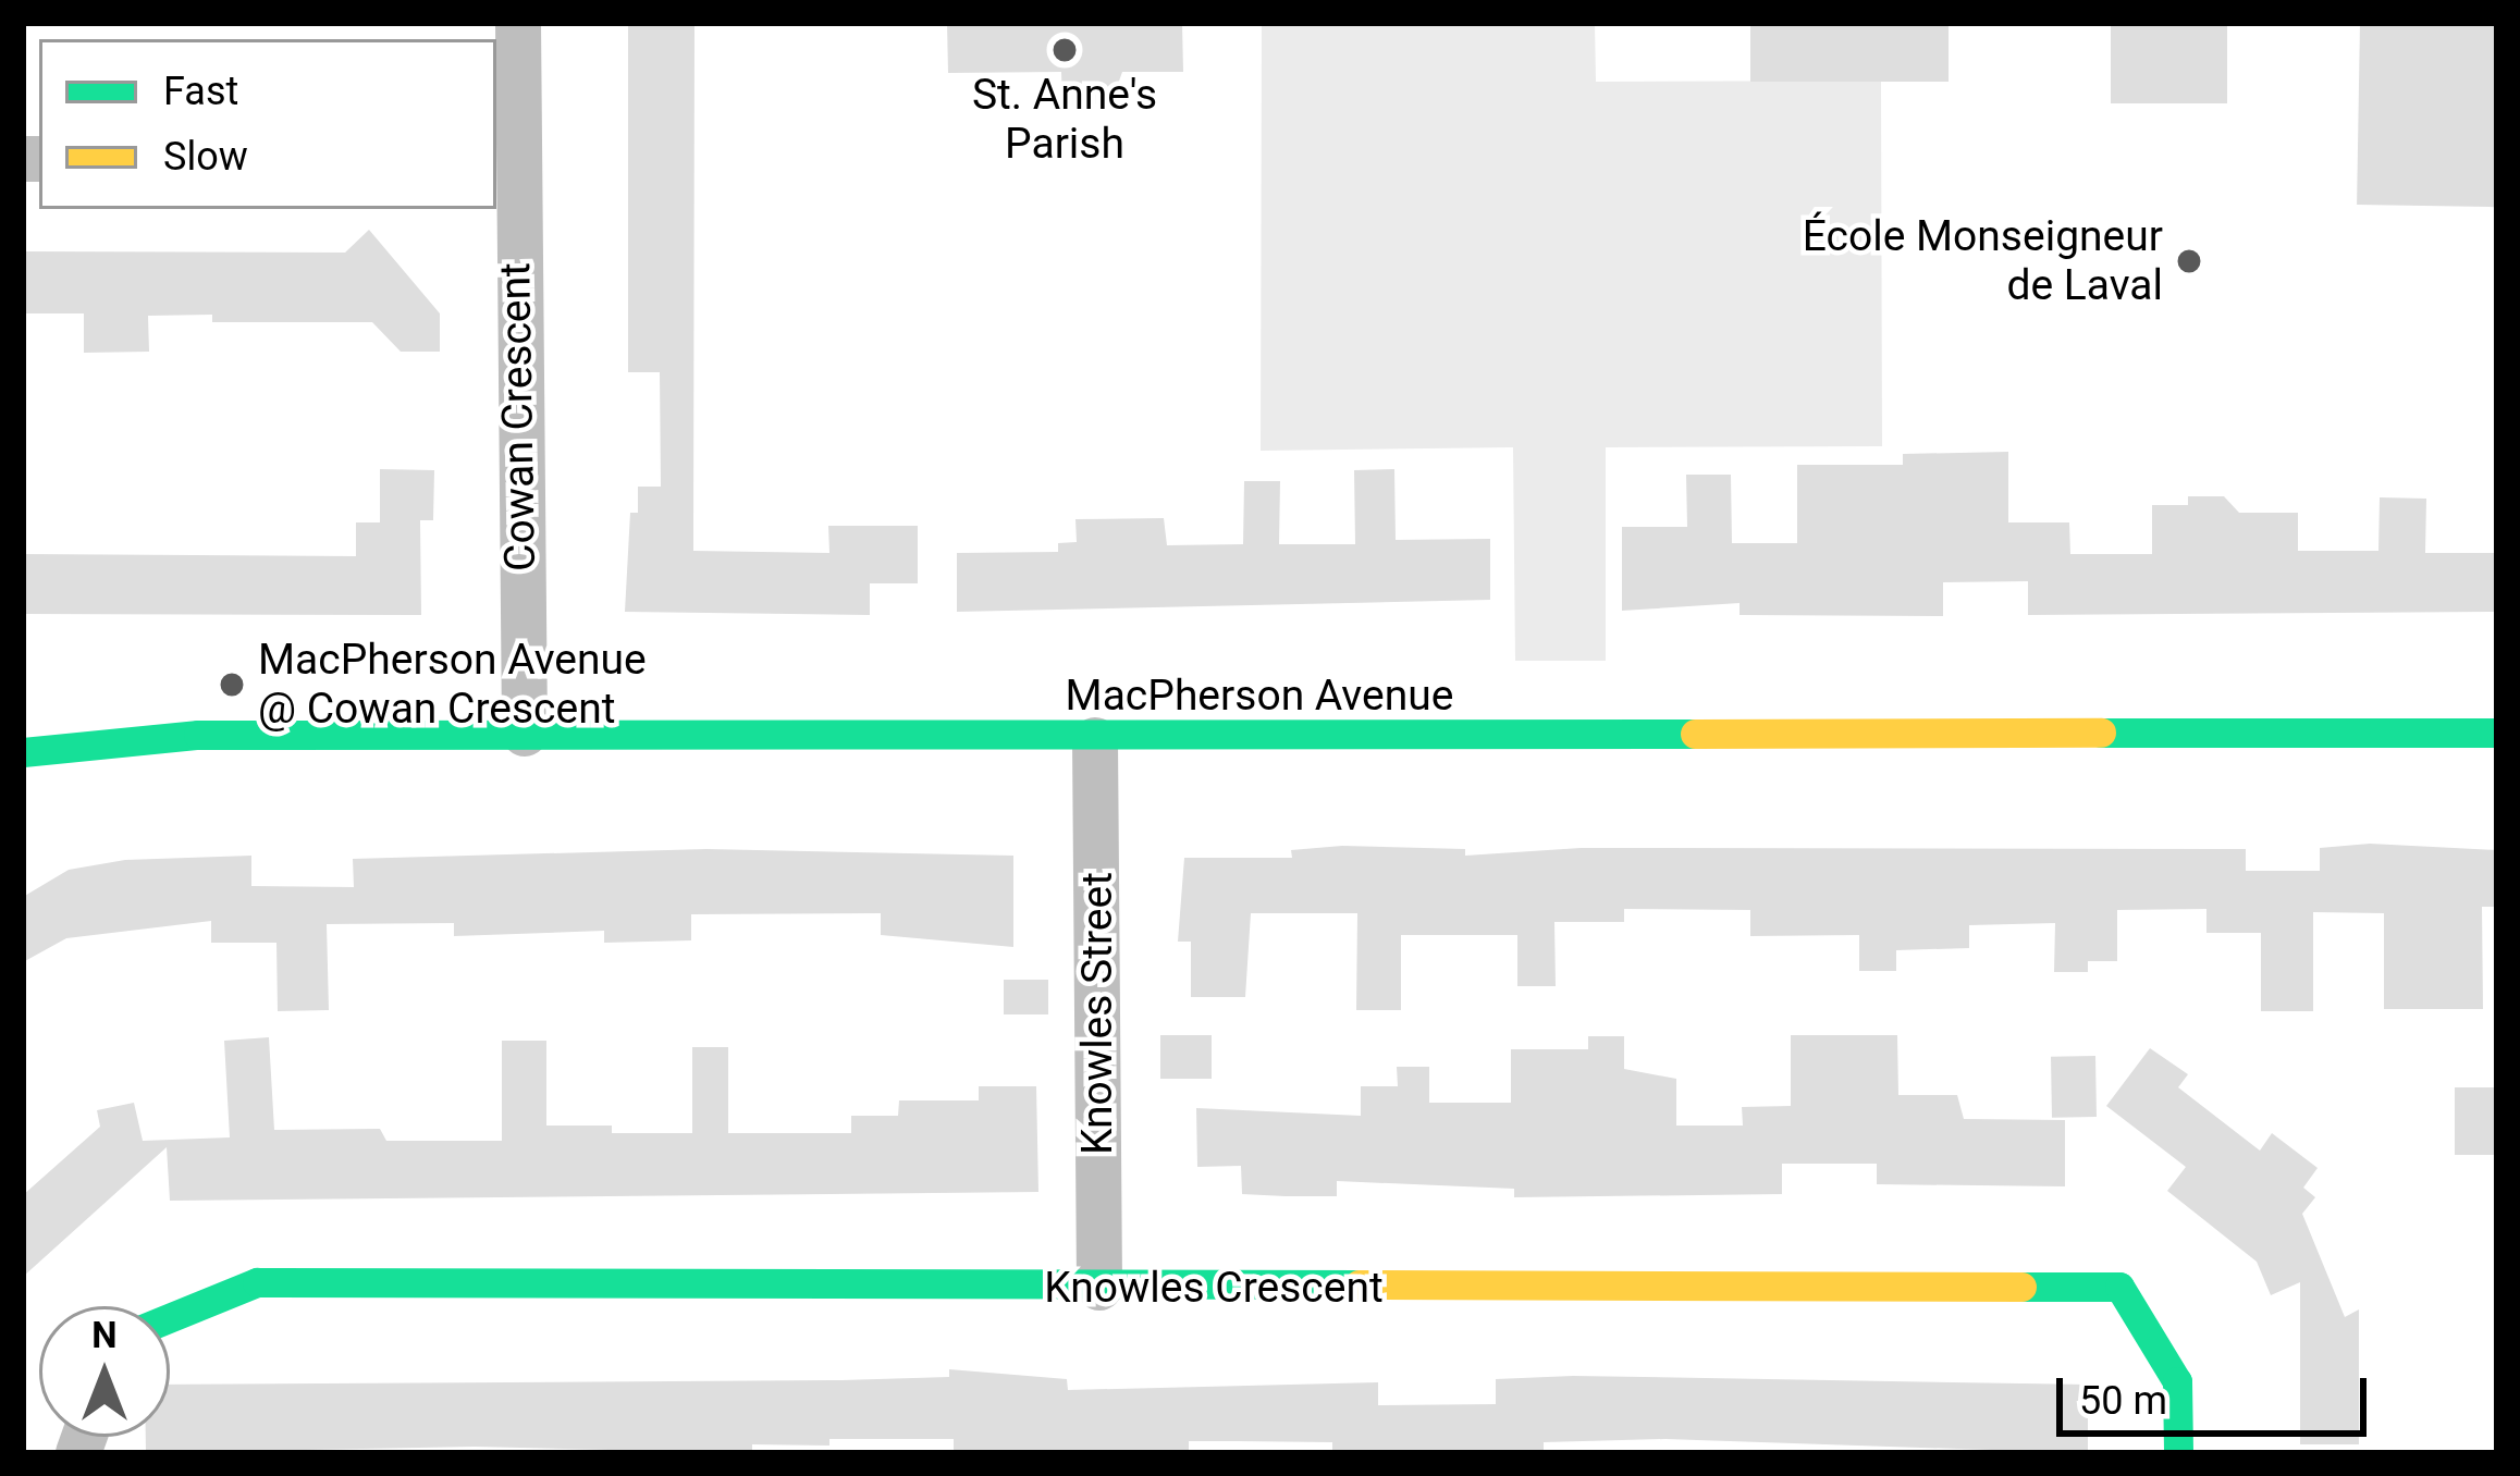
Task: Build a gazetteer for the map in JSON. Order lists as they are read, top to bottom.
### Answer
{
  "streets": {
    "street": [
      "Cowan Crescent",
      "MacPherson Avenue",
      "Knowles Street",
      "Knowles Crescent"
    ]
  },
  "crossings": [
    ["Cowan Crescent", "MacPherson Avenue"],
    ["MacPherson Avenue", "Knowles Street"],
    ["Knowles Street", "Knowles Crescent"]
  ],
  "places": ["St. Anne's Parish", "École Monseigneur de Laval", "MacPherson Avenue @ Cowan Crescent"],
  "legend": ["Fast", "Slow"],
  "scale_bar": "50 m",
  "north": "top"
}
